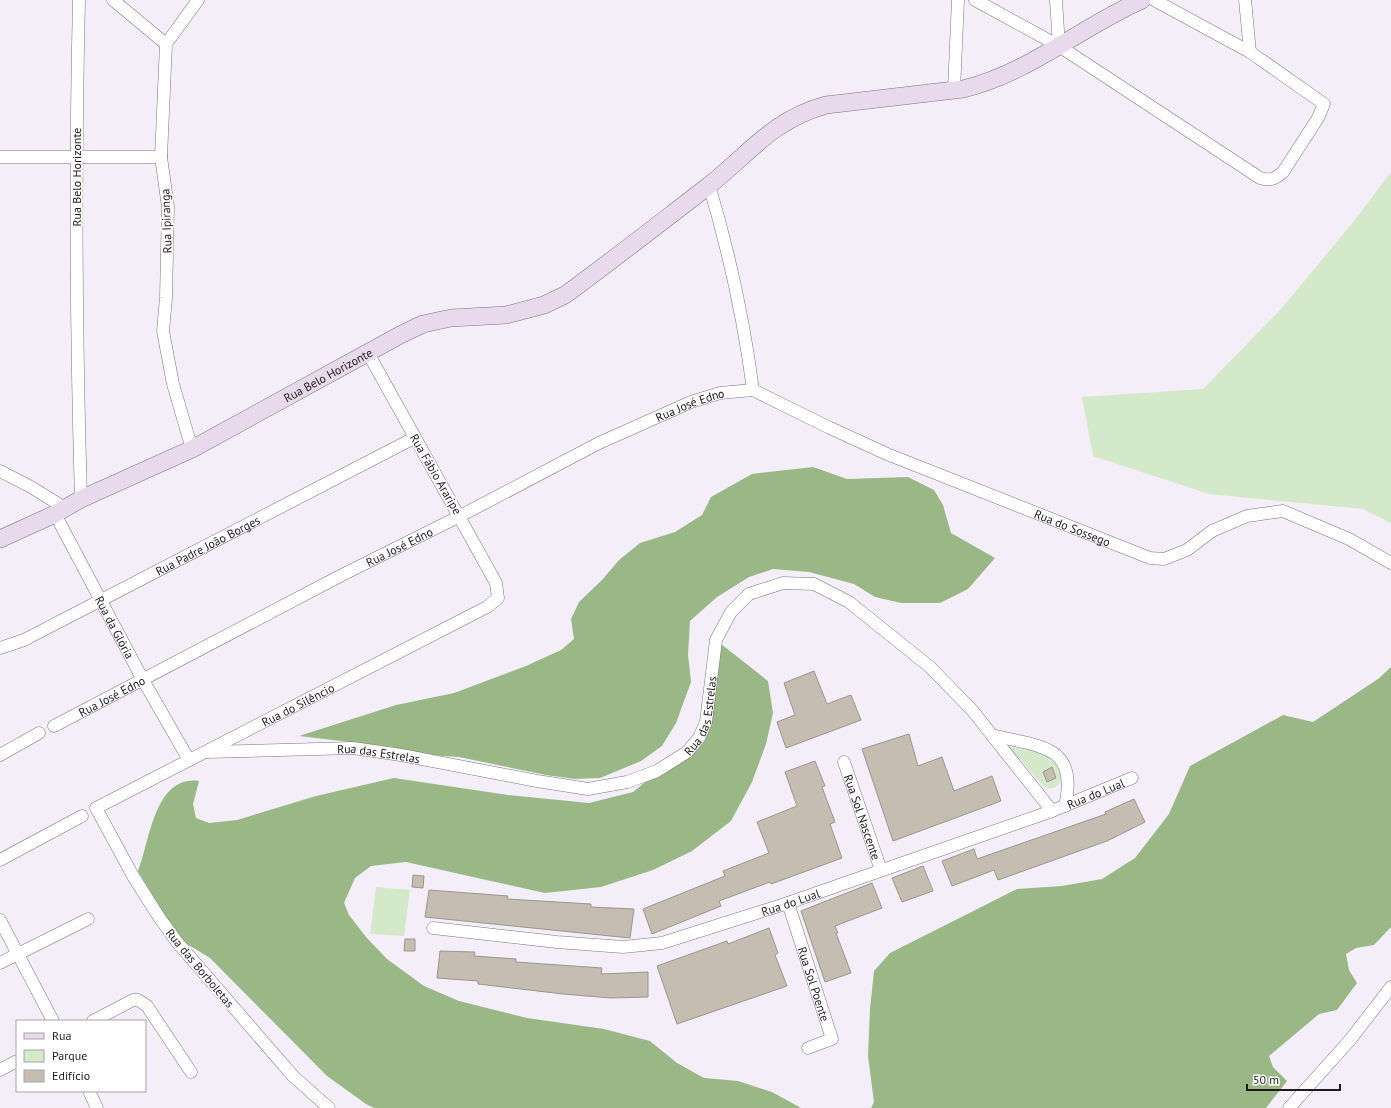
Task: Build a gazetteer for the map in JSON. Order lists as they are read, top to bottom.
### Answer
{
  "streets": {
    "street": [
      "Rua Belo Horizonte",
      "Rua Ipiranga",
      "Rua José Edno",
      "Rua Fábio Araripe",
      "Rua do Sossego",
      "Rua Padre João Borges",
      "Rua da Glória",
      "Rua do Silêncio",
      "Rua das Estrelas",
      "Rua do Lual",
      "Rua Sol Nascente",
      "Rua das Borboletas",
      "Rua Sol Poente"
    ]
  },
  "crossings": [
    ["Rua Belo Horizonte", "Rua Ipiranga"],
    ["Rua Belo Horizonte", "Rua Fábio Araripe"],
    ["Rua Belo Horizonte", "Rua da Glória"],
    ["Rua José Edno", "Rua Fábio Araripe"],
    ["Rua José Edno", "Rua do Sossego"],
    ["Rua José Edno", "Rua da Glória"],
    ["Rua Fábio Araripe", "Rua Padre João Borges"],
    ["Rua Fábio Araripe", "Rua do Silêncio"],
    ["Rua Padre João Borges", "Rua da Glória"],
    ["Rua da Glória", "Rua do Silêncio"],
    ["Rua do Silêncio", "Rua das Estrelas"],
    ["Rua do Silêncio", "Rua das Borboletas"],
    ["Rua das Estrelas", "Rua do Lual"],
    ["Rua do Lual", "Rua Sol Nascente"],
    ["Rua do Lual", "Rua Sol Poente"]
  ],
  "legend": ["Rua", "Parque", "Edifício"],
  "scale_bar": "50 m"
}
